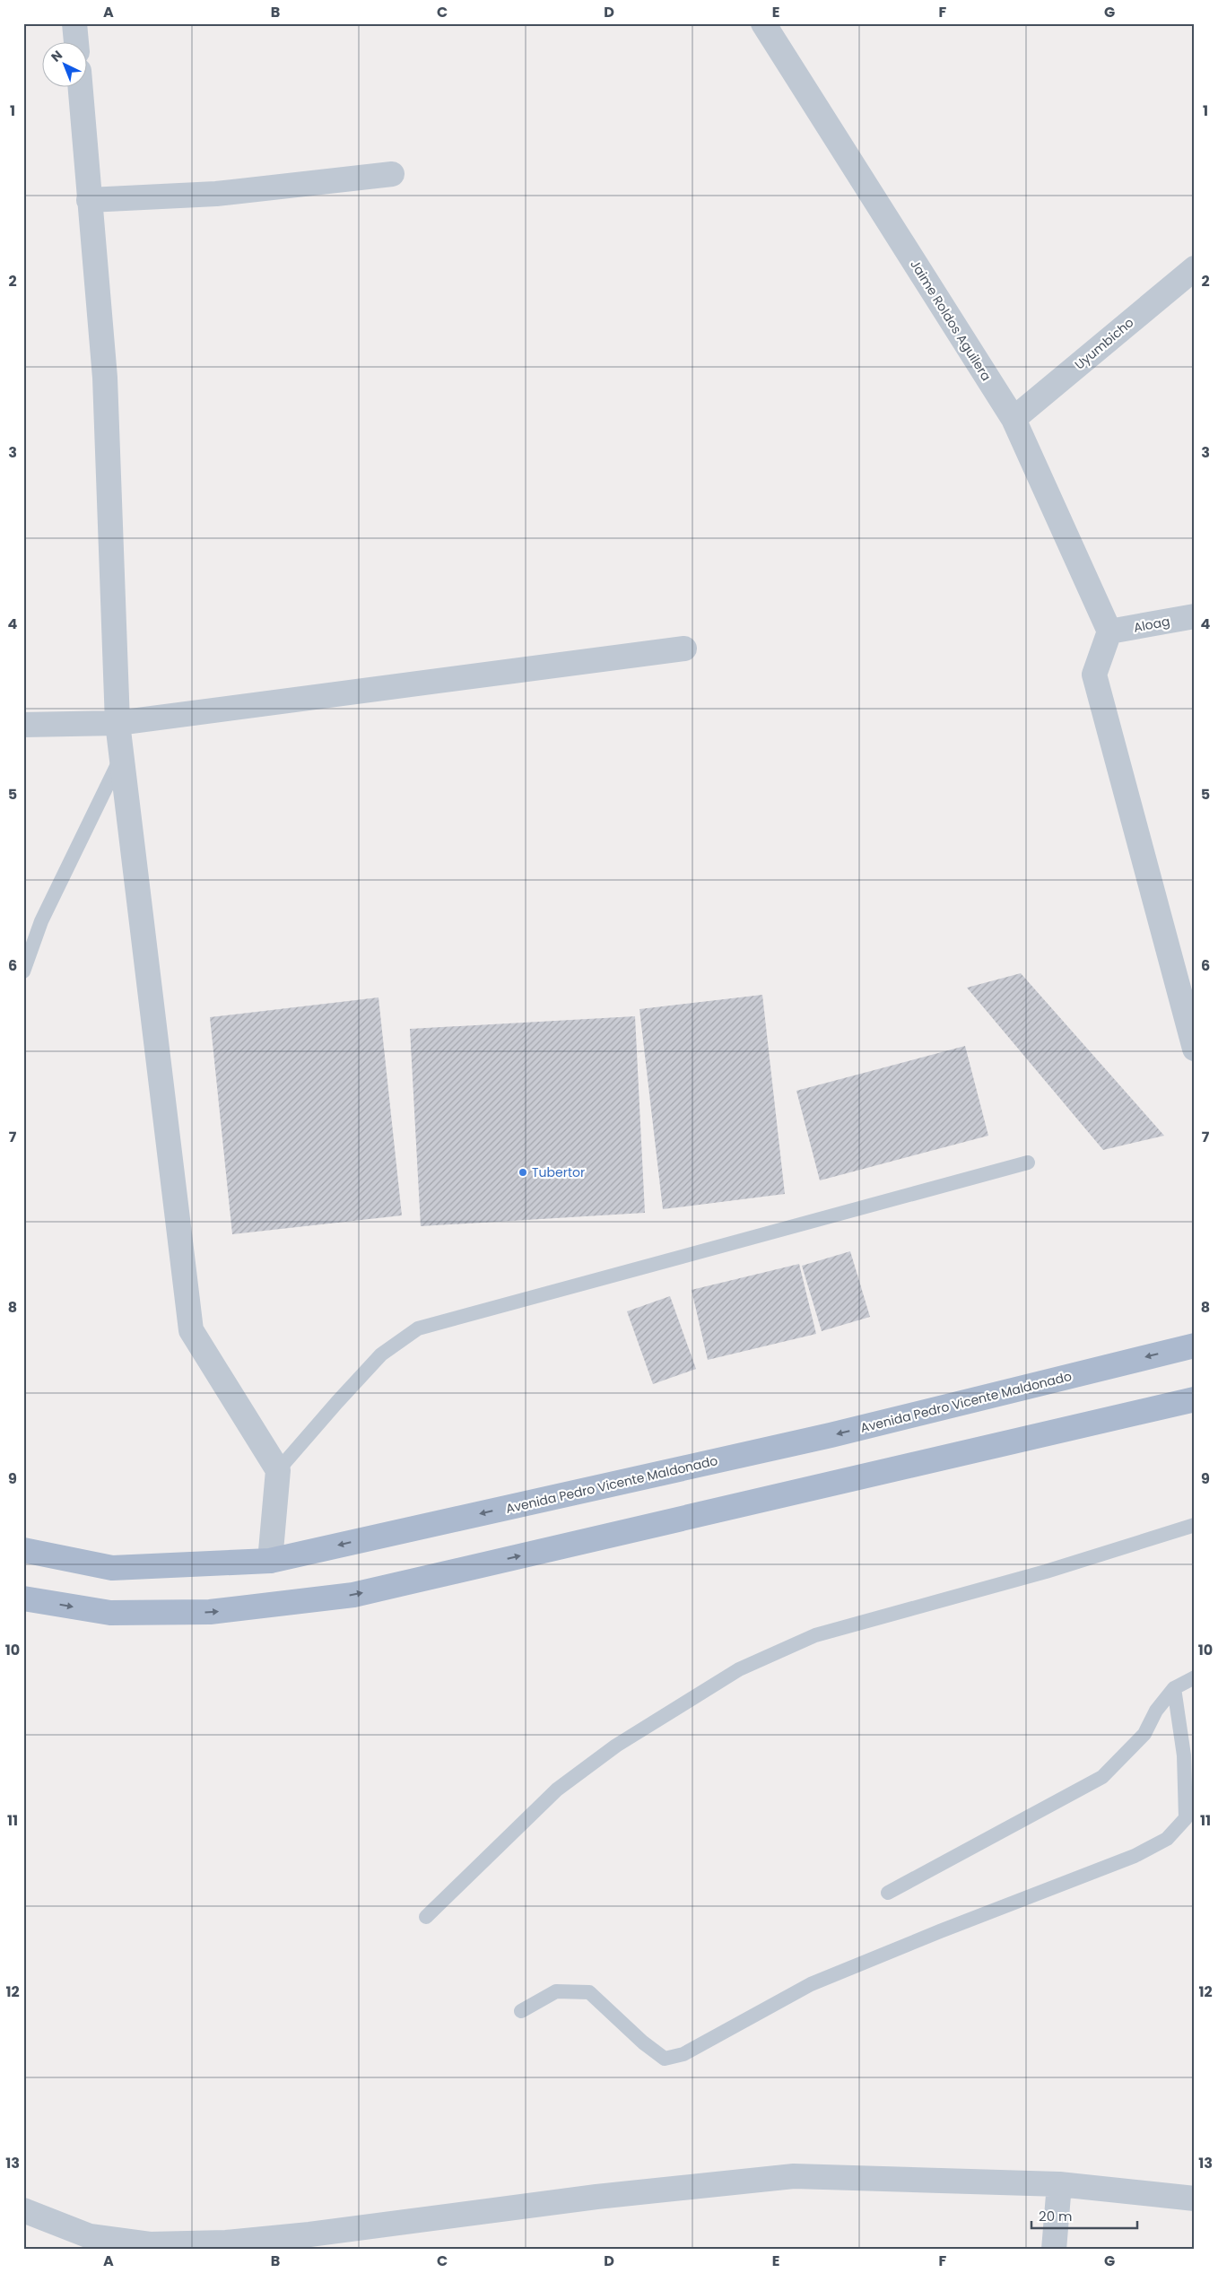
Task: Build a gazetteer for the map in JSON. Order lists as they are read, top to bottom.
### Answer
{
  "streets": {
    "main road": ["Avenida Pedro Vicente Maldonado"],
    "street": ["Jaime Roldos Aguilera", "Uyumbicho", "Aloag"]
  },
  "crossings": [
    ["Jaime Roldos Aguilera", "Uyumbicho"],
    ["Jaime Roldos Aguilera", "Aloag"]
  ],
  "places": ["Tubertor"],
  "scale_bar": "20 m",
  "north": "top left",
  "grid": {
    "columns": [
      "A",
      "B",
      "C",
      "D",
      "E",
      "F",
      "G"
    ],
    "rows": [
      "1",
      "2",
      "3",
      "4",
      "5",
      "6",
      "7",
      "8",
      "9",
      "10",
      "11",
      "12",
      "13"
    ]
  }
}
